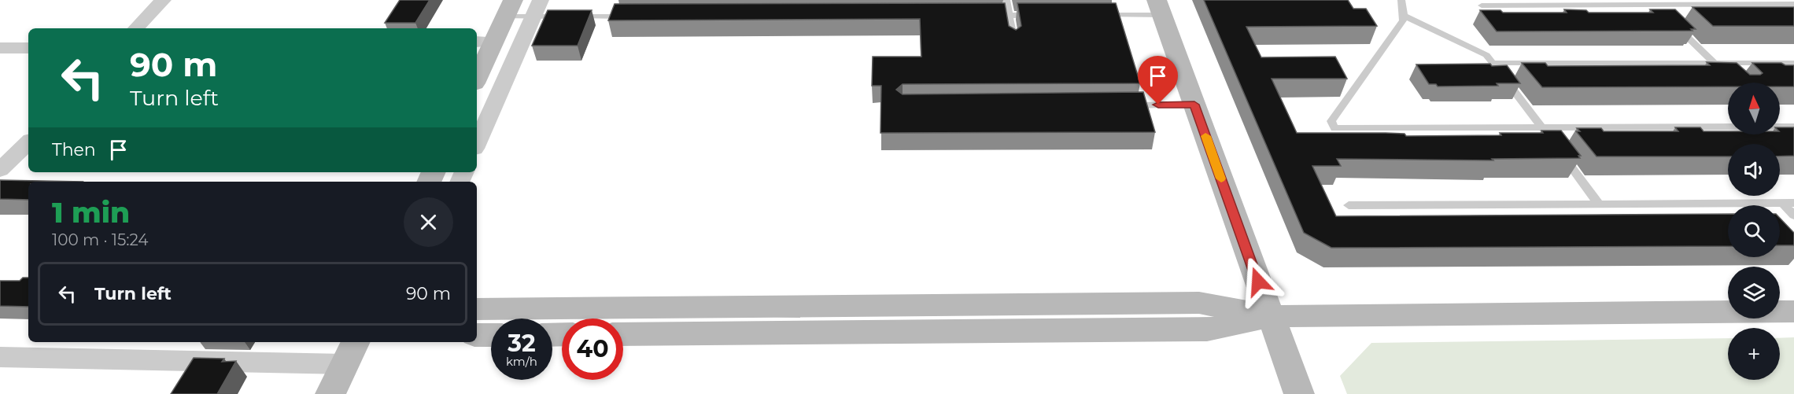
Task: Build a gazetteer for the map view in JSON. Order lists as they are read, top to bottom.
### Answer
{
  "north": "top",
  "page": {
    "turn": ["90 m", "Turn left"],
    "map_buttons": "+",
    "then": "Then",
    "heading": ["1 min", "100 m · 15:24"],
    "list": [
      {
        "name": "Turn left",
        "value": "90 m"
      }
    ],
    "speed": "32 km/h",
    "limit": "40"
  }
}
